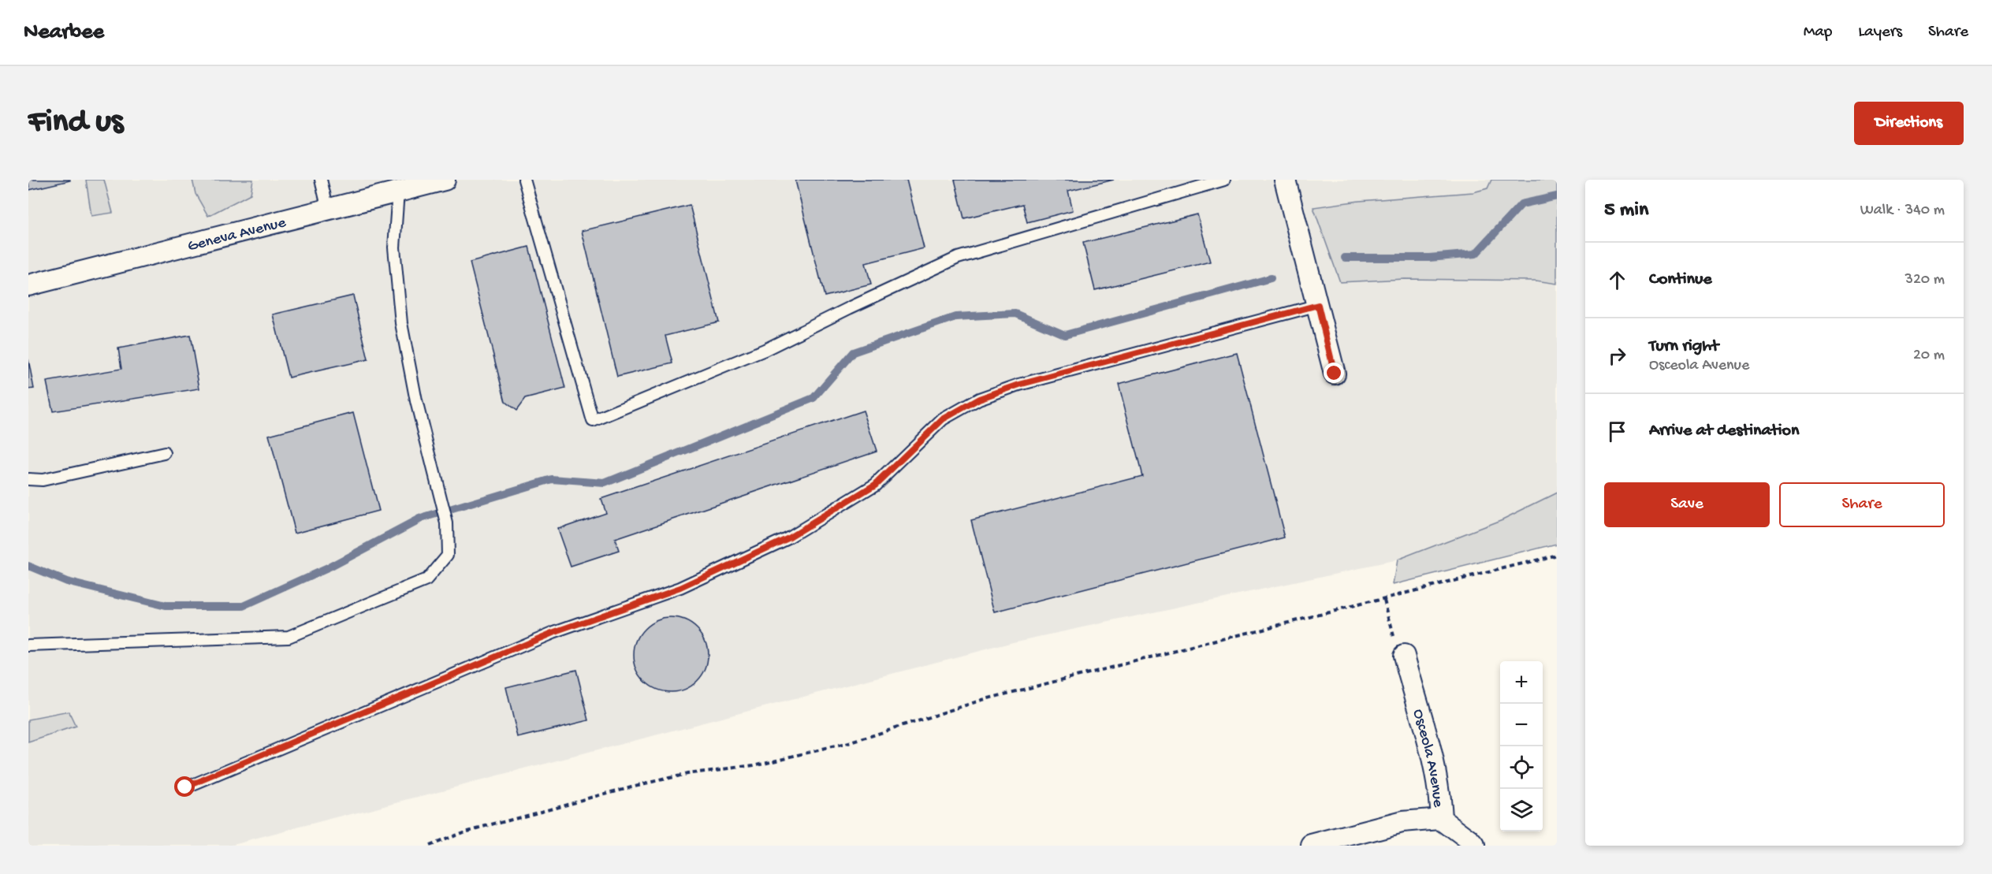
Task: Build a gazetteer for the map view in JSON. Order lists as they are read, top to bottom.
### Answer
{
  "streets": {
    "street": ["Geneva Avenue", "Osceola Avenue"]
  },
  "page": {
    "header": "Nearbee",
    "nav": ["Map", "Layers", "Share"],
    "buttons": [
      "Directions",
      ["Save", "Share"]
    ],
    "title": "Find us",
    "heading": ["5 min", "Walk · 340 m"],
    "list": [
      ["Continue", "320 m"],
      ["Turn right", "Osceola Avenue", "20 m"],
      "Arrive at destination"
    ],
    "map_buttons": ["+", "−"]
  }
}
